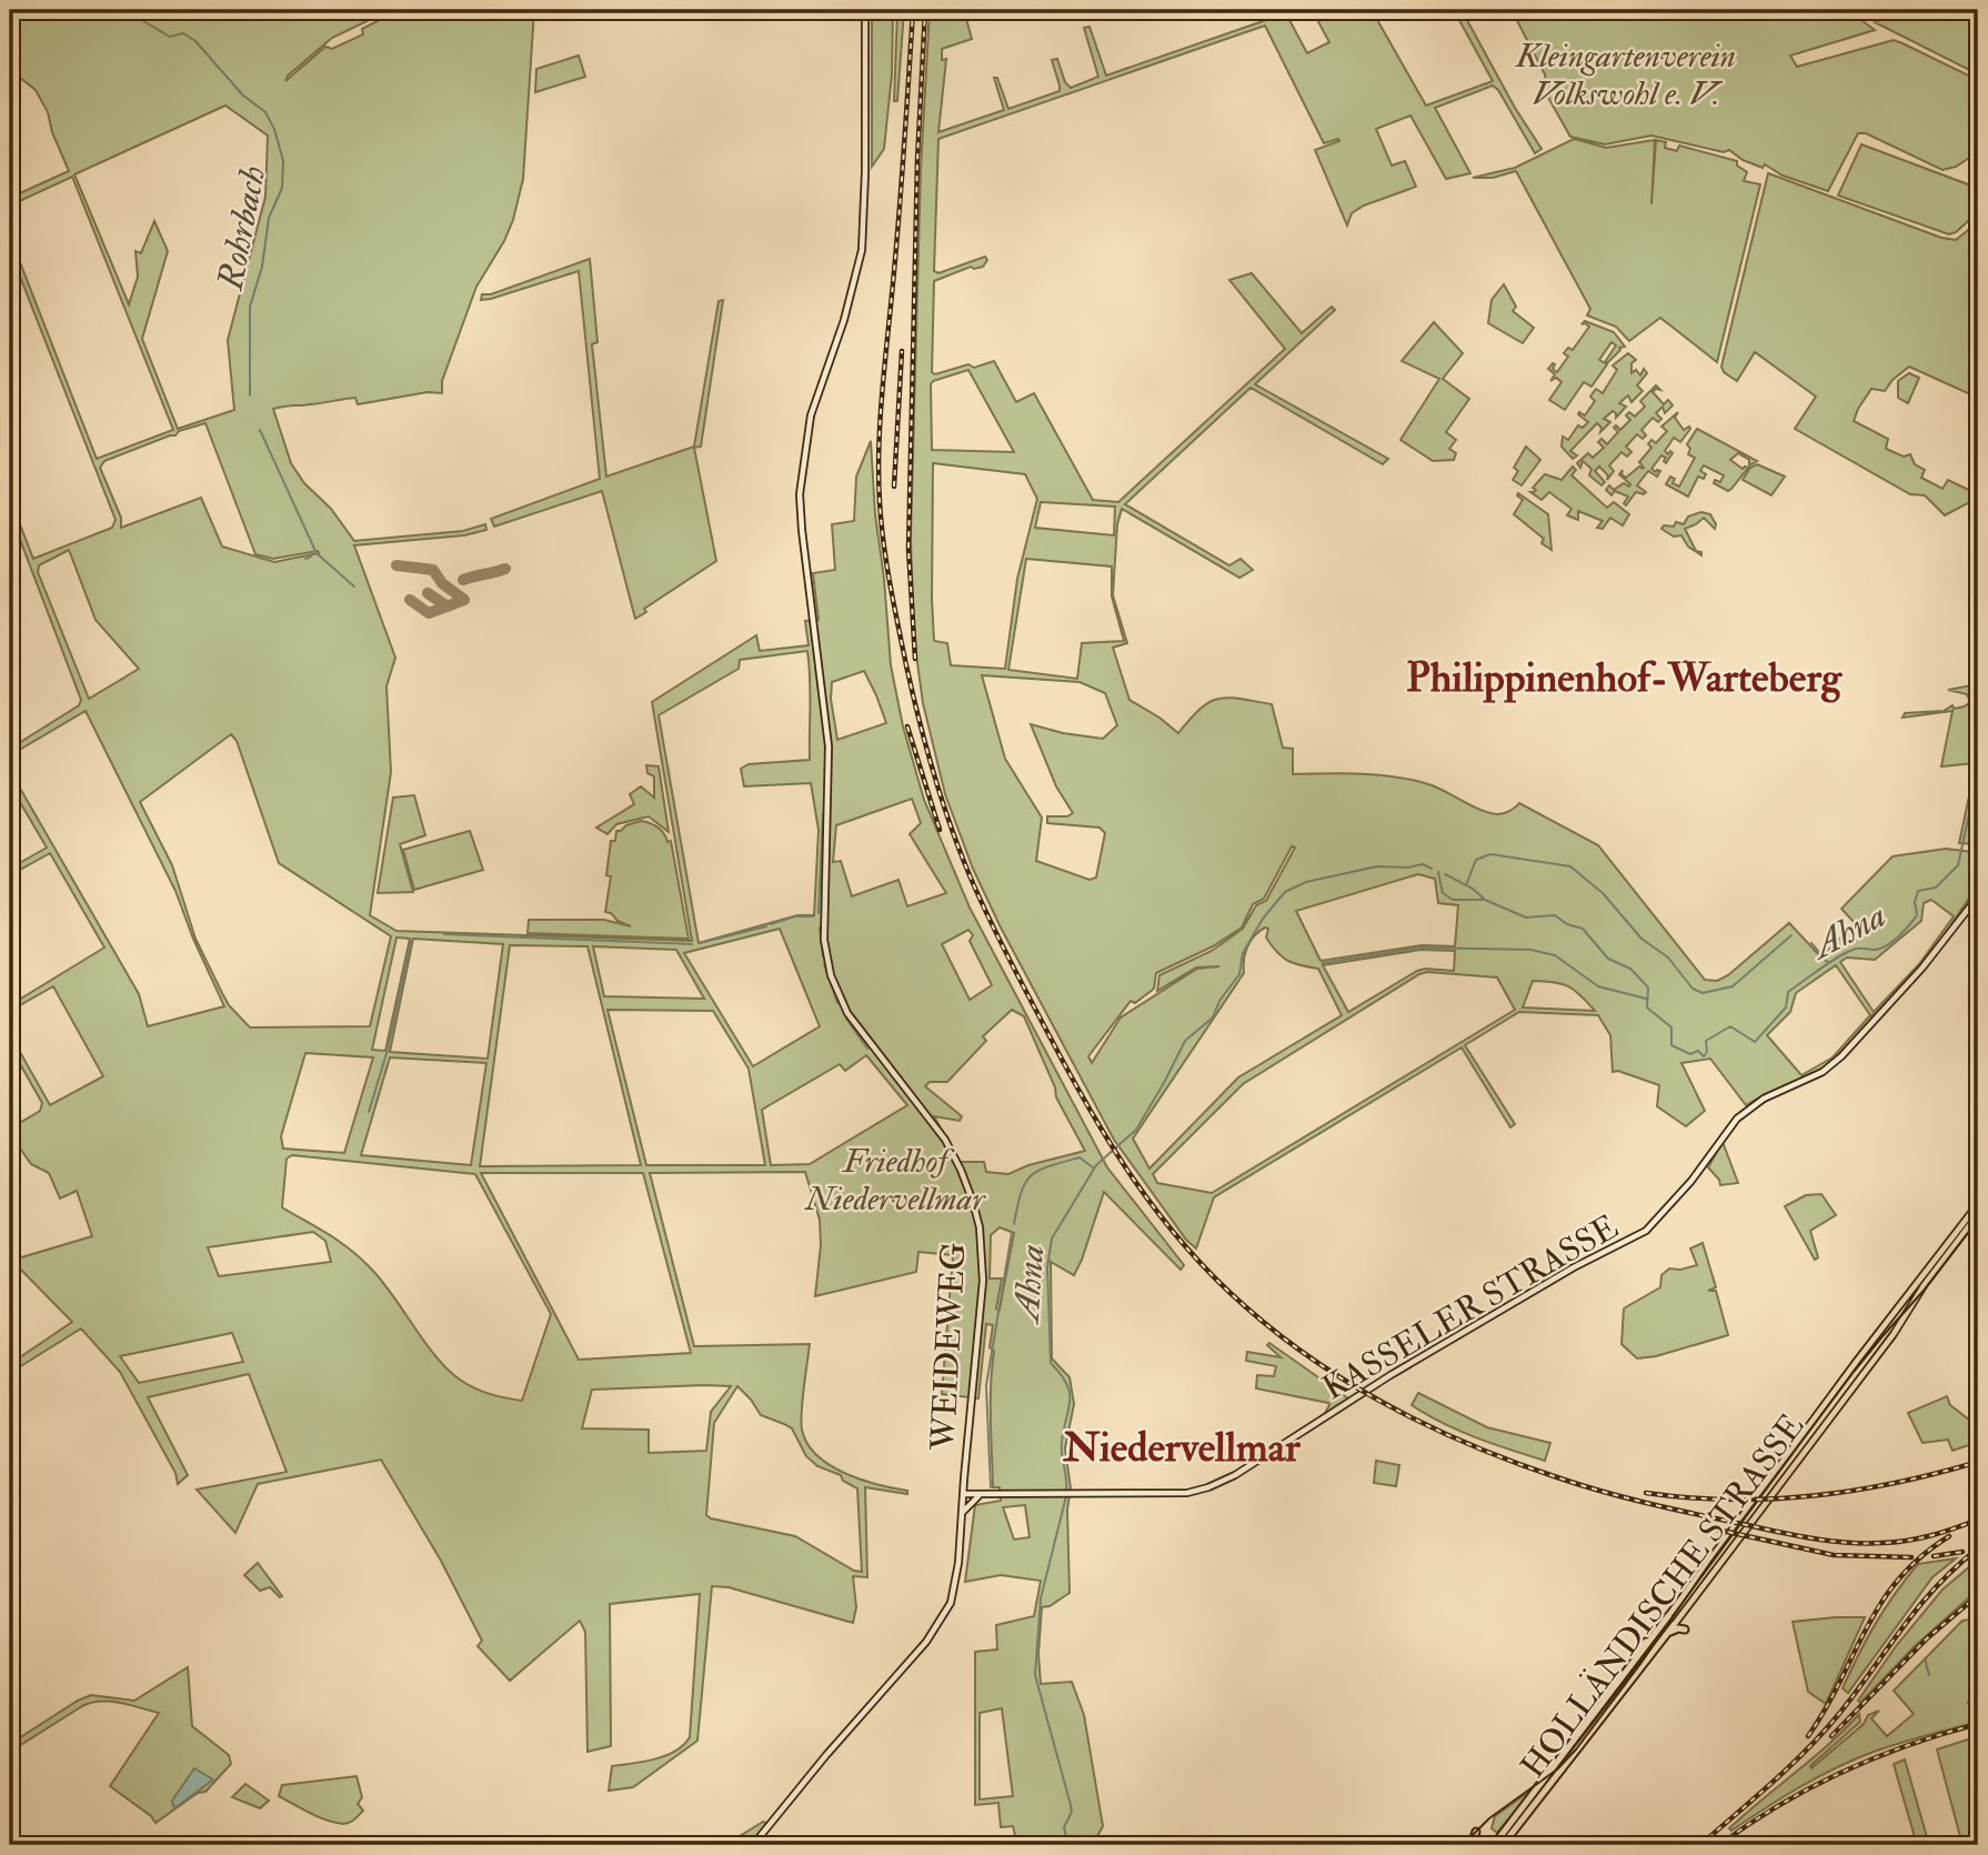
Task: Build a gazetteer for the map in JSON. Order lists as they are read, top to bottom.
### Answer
{
  "streets": {
    "highway": ["HOLLÄNDISCHE STRASSE"],
    "main road": ["KASSELER STRASSE", "WEIDEWEG"]
  },
  "crossings": [
    ["KASSELER STRASSE", "WEIDEWEG"]
  ],
  "districts": ["Philippinenhof-Warteberg", "Niedervellmar"],
  "water": ["Rohrbach", "Ahna"],
  "parks": ["Kleingartenverein Volkswohl e. V.", "Friedhof Niedervellmar"]
}
